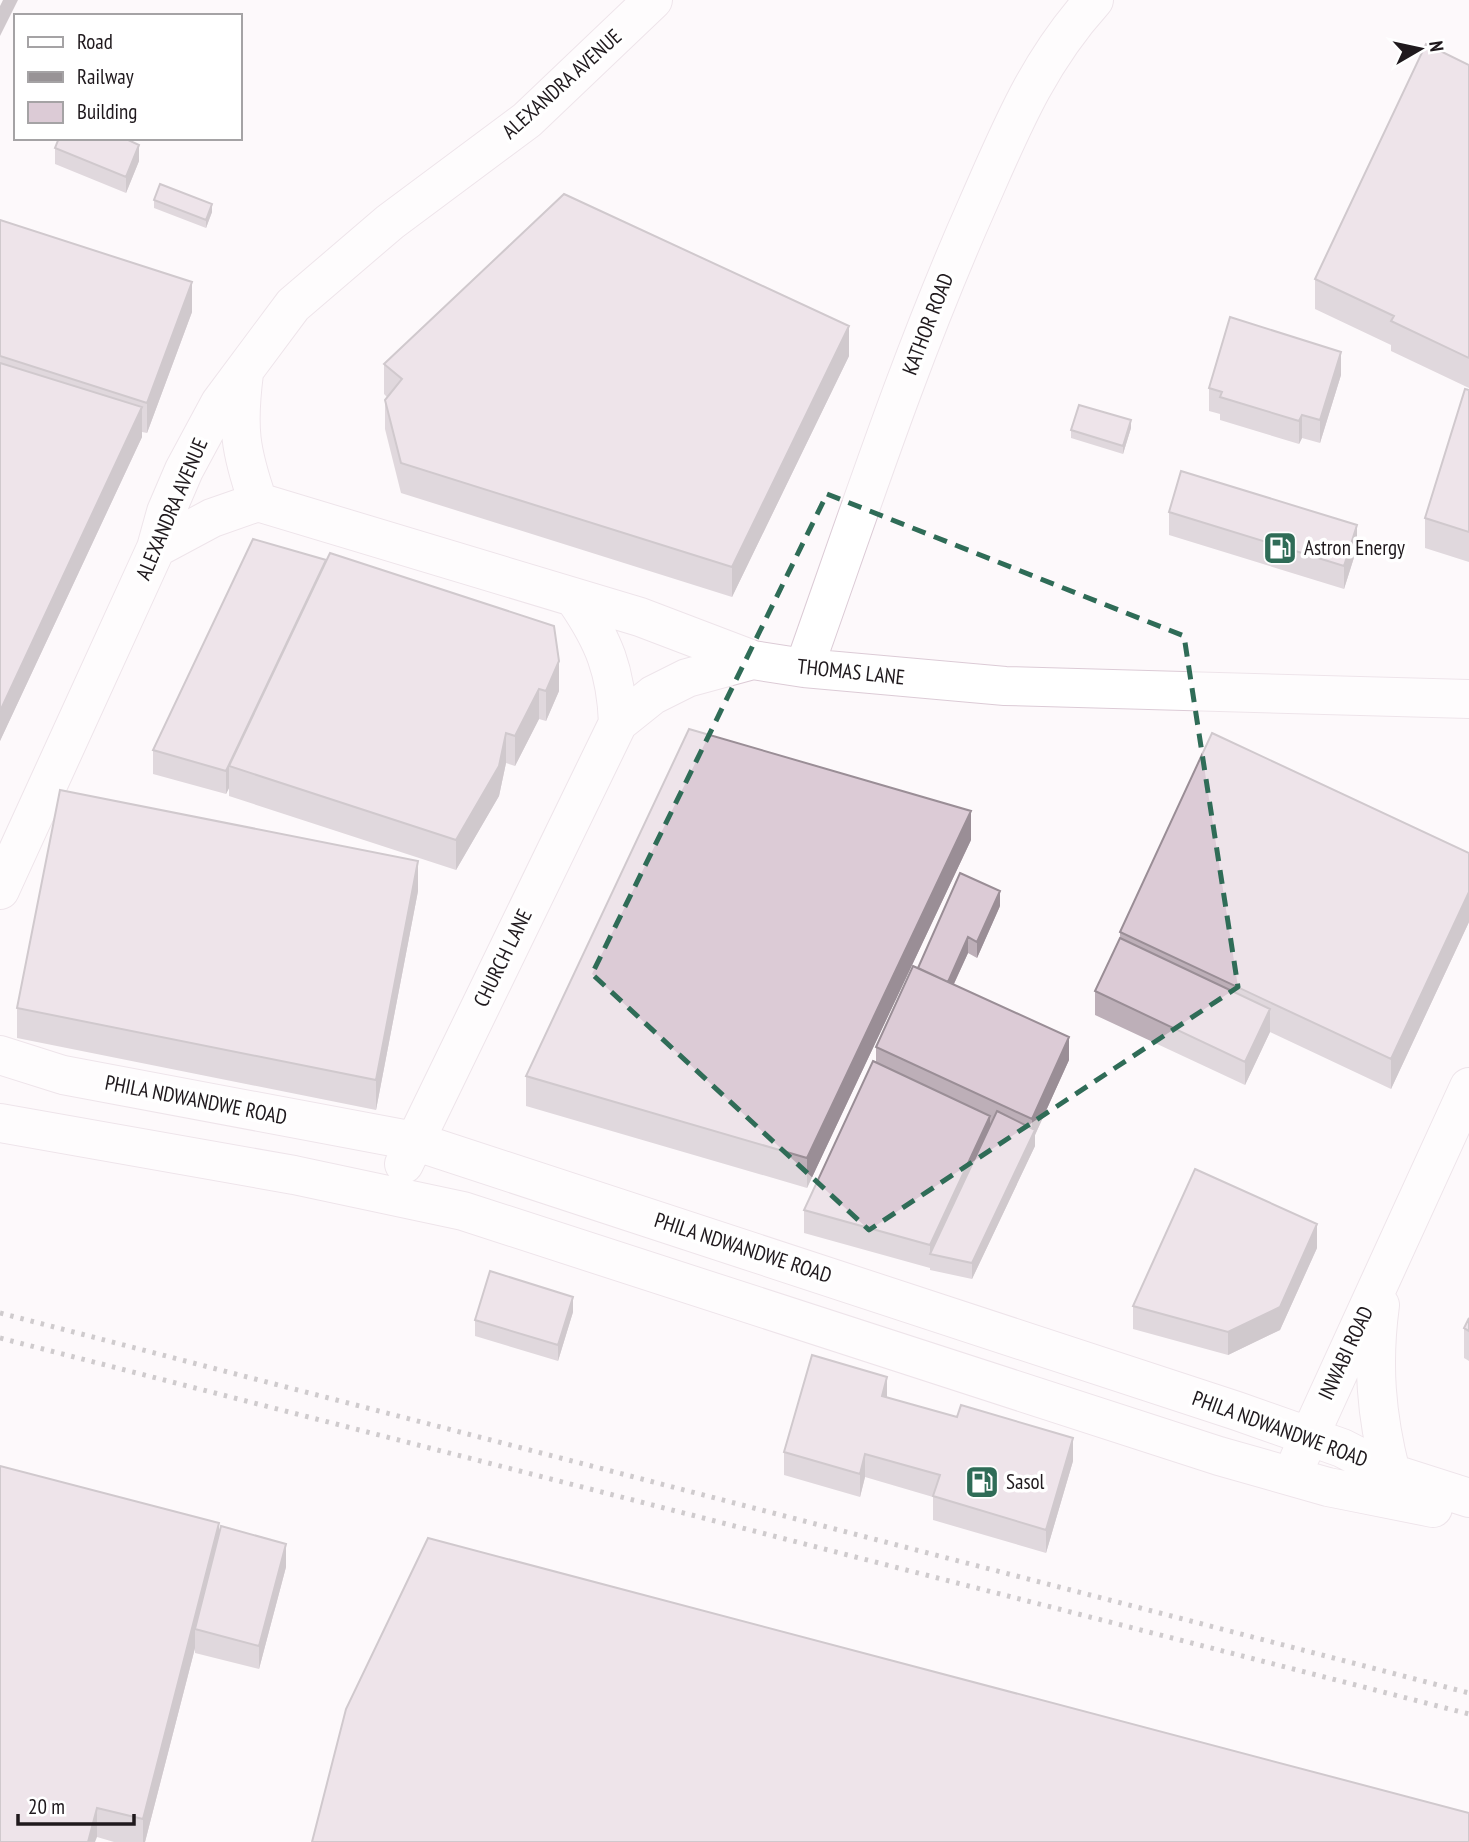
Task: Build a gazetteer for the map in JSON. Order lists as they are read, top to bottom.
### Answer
{
  "streets": {
    "street": [
      "ALEXANDRA AVENUE",
      "KATHOR ROAD",
      "THOMAS LANE",
      "CHURCH LANE",
      "PHILA NDWANDWE ROAD",
      "INWABI ROAD"
    ]
  },
  "crossings": [
    ["KATHOR ROAD", "THOMAS LANE"],
    ["THOMAS LANE", "CHURCH LANE"],
    ["CHURCH LANE", "PHILA NDWANDWE ROAD"],
    ["PHILA NDWANDWE ROAD", "INWABI ROAD"]
  ],
  "places": {
    "fuel station": ["Astron Energy", "Sasol"]
  },
  "legend": ["Road", "Railway", "Building"],
  "scale_bar": "20 m",
  "north": "right"
}
